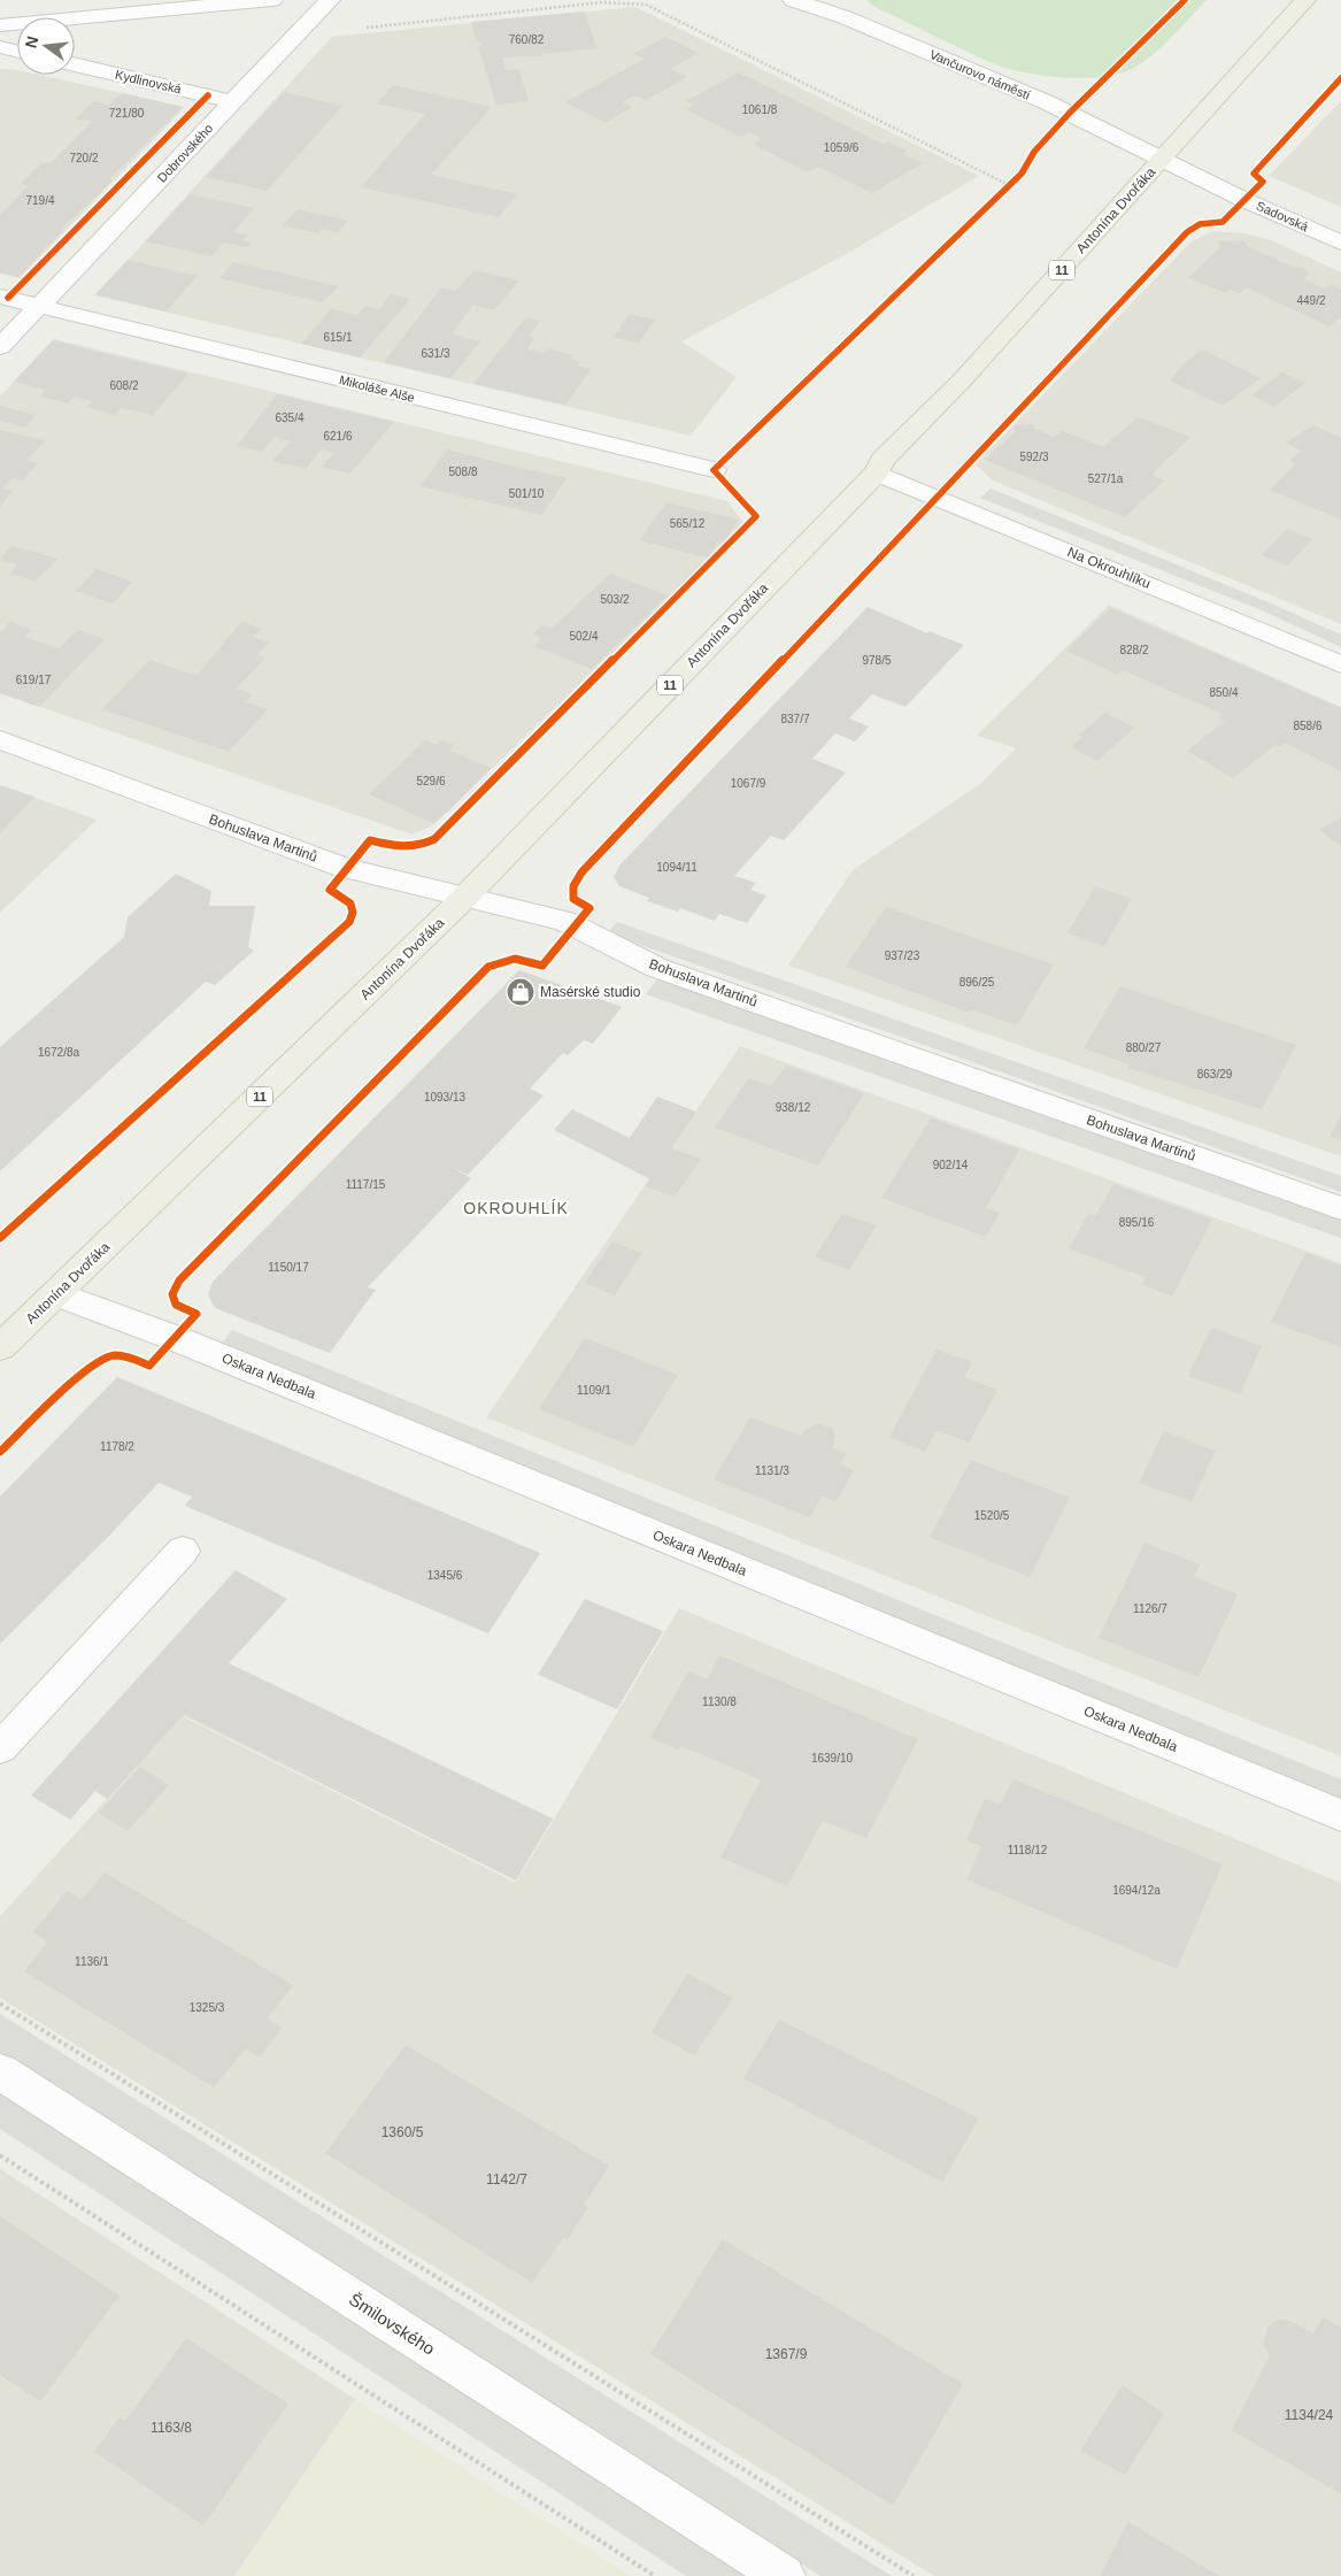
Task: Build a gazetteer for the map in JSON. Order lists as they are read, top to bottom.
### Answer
{
  "streets": {
    "main road": ["Antonína Dvořáka", "11"],
    "street": [
      "Vančurovo náměstí",
      "Kydlinovská",
      "Dobrovského",
      "Sadovská",
      "Mikoláše Alše",
      "Na Okrouhlíku",
      "Bohuslava Martinů",
      "Oskara Nedbala",
      "Šmilovského"
    ]
  },
  "crossings": [
    ["Vančurovo náměstí", "Antonína Dvořáka"],
    ["Vančurovo náměstí", "Sadovská"],
    ["Kydlinovská", "Dobrovského"],
    ["Dobrovského", "Mikoláše Alše"],
    ["Antonína Dvořáka", "Sadovská"],
    ["Antonína Dvořáka", "Na Okrouhlíku"],
    ["Antonína Dvořáka", "Bohuslava Martinů"],
    ["Antonína Dvořáka", "Oskara Nedbala"]
  ],
  "districts": ["OKROUHLÍK"],
  "places": {
    "shop": ["Masérské studio"]
  },
  "house_numbers": [
    "760/82",
    "1061/8",
    "721/80",
    "1059/6",
    "720/2",
    "719/4",
    "449/2",
    "615/1",
    "631/3",
    "608/2",
    "635/4",
    "621/6",
    "592/3",
    "508/8",
    "527/1a",
    "501/10",
    "565/12",
    "503/2",
    "502/4",
    "828/2",
    "978/5",
    "619/17",
    "850/4",
    "837/7",
    "858/6",
    "529/6",
    "1067/9",
    "1094/11",
    "937/23",
    "896/25",
    "880/27",
    "1672/8a",
    "863/29",
    "1093/13",
    "938/12",
    "902/14",
    "1117/15",
    "895/16",
    "1150/17",
    "1109/1",
    "1178/2",
    "1131/3",
    "1520/5",
    "1345/6",
    "1126/7",
    "1130/8",
    "1639/10",
    "1118/12",
    "1694/12a",
    "1136/1",
    "1325/3",
    "1360/5",
    "1142/7",
    "1367/9",
    "1134/24",
    "1163/8"
  ],
  "north": "left"
}
